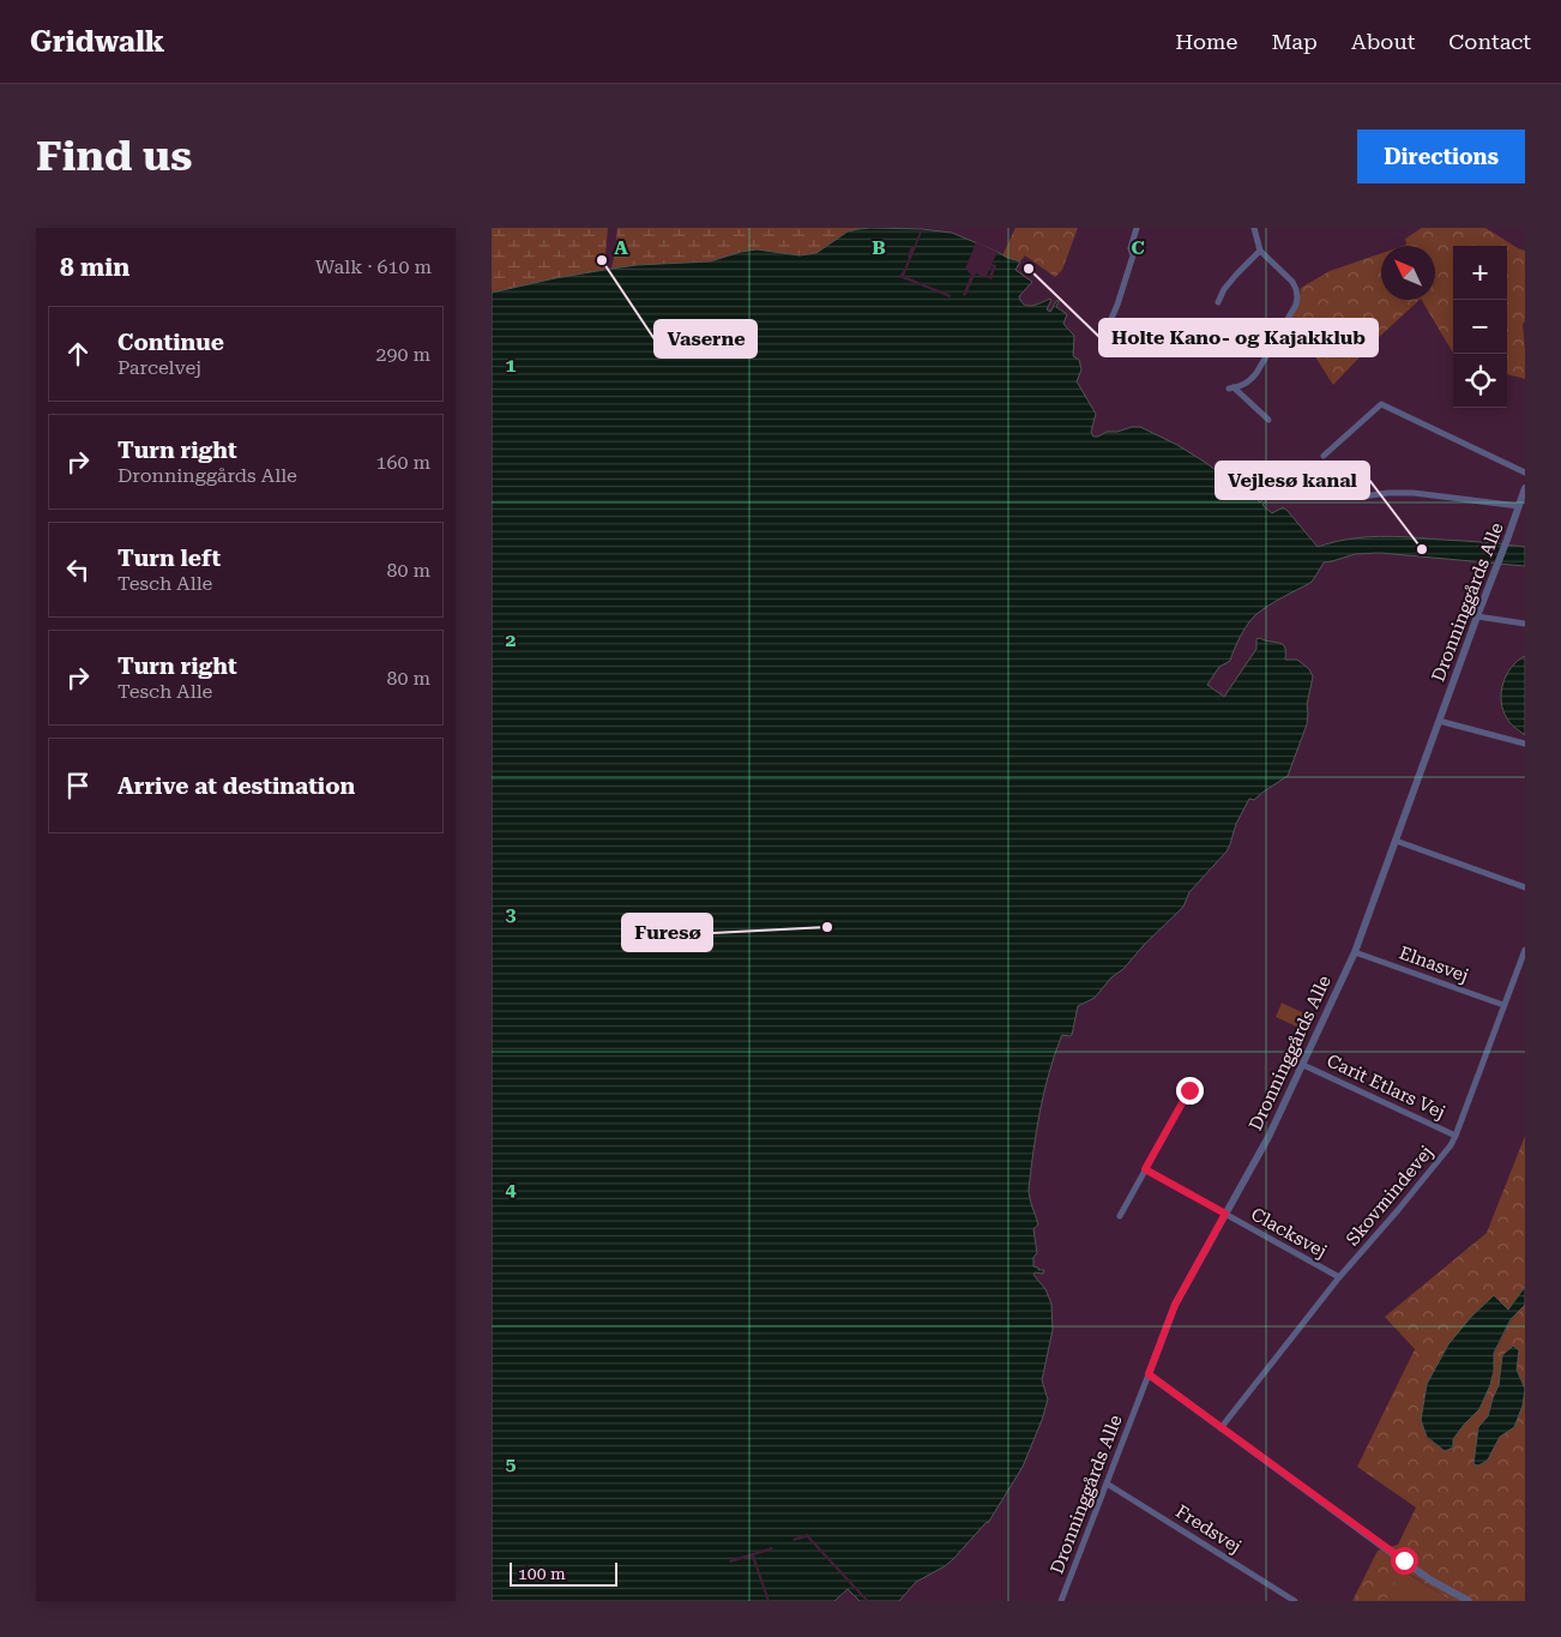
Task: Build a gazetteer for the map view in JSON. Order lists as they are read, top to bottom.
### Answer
{
  "streets": {
    "street": [
      "Dronninggårds Alle",
      "Elnasvej",
      "Carit Etlars Vej",
      "Skovmindevej",
      "Clacksvej",
      "Fredsvej"
    ]
  },
  "crossings": [
    ["Dronninggårds Alle", "Elnasvej"],
    ["Dronninggårds Alle", "Carit Etlars Vej"],
    ["Dronninggårds Alle", "Clacksvej"],
    ["Dronninggårds Alle", "Fredsvej"],
    ["Elnasvej", "Skovmindevej"],
    ["Carit Etlars Vej", "Skovmindevej"],
    ["Skovmindevej", "Clacksvej"]
  ],
  "places": [
    "Vaserne",
    "Holte Kano- og Kajakklub",
    "Vejlesø kanal",
    "Furesø"
  ],
  "scale_bar": "100 m",
  "north": "top left",
  "page": {
    "header": "Gridwalk",
    "nav": [
      "Home",
      "Map",
      "About",
      "Contact"
    ],
    "buttons": "Directions",
    "title": "Find us",
    "heading": ["8 min", "Walk · 610 m"],
    "map_buttons": ["+", "−"],
    "list": [
      ["Continue", "Parcelvej", "290 m"],
      ["Turn right", "Dronninggårds Alle", "160 m"],
      ["Turn left", "Tesch Alle", "80 m"],
      ["Turn right", "Tesch Alle", "80 m"],
      "Arrive at destination"
    ],
    "scale": "100 m"
  },
  "grid": {
    "columns": ["A", "B", "C"],
    "rows": [
      "1",
      "2",
      "3",
      "4",
      "5"
    ]
  }
}
